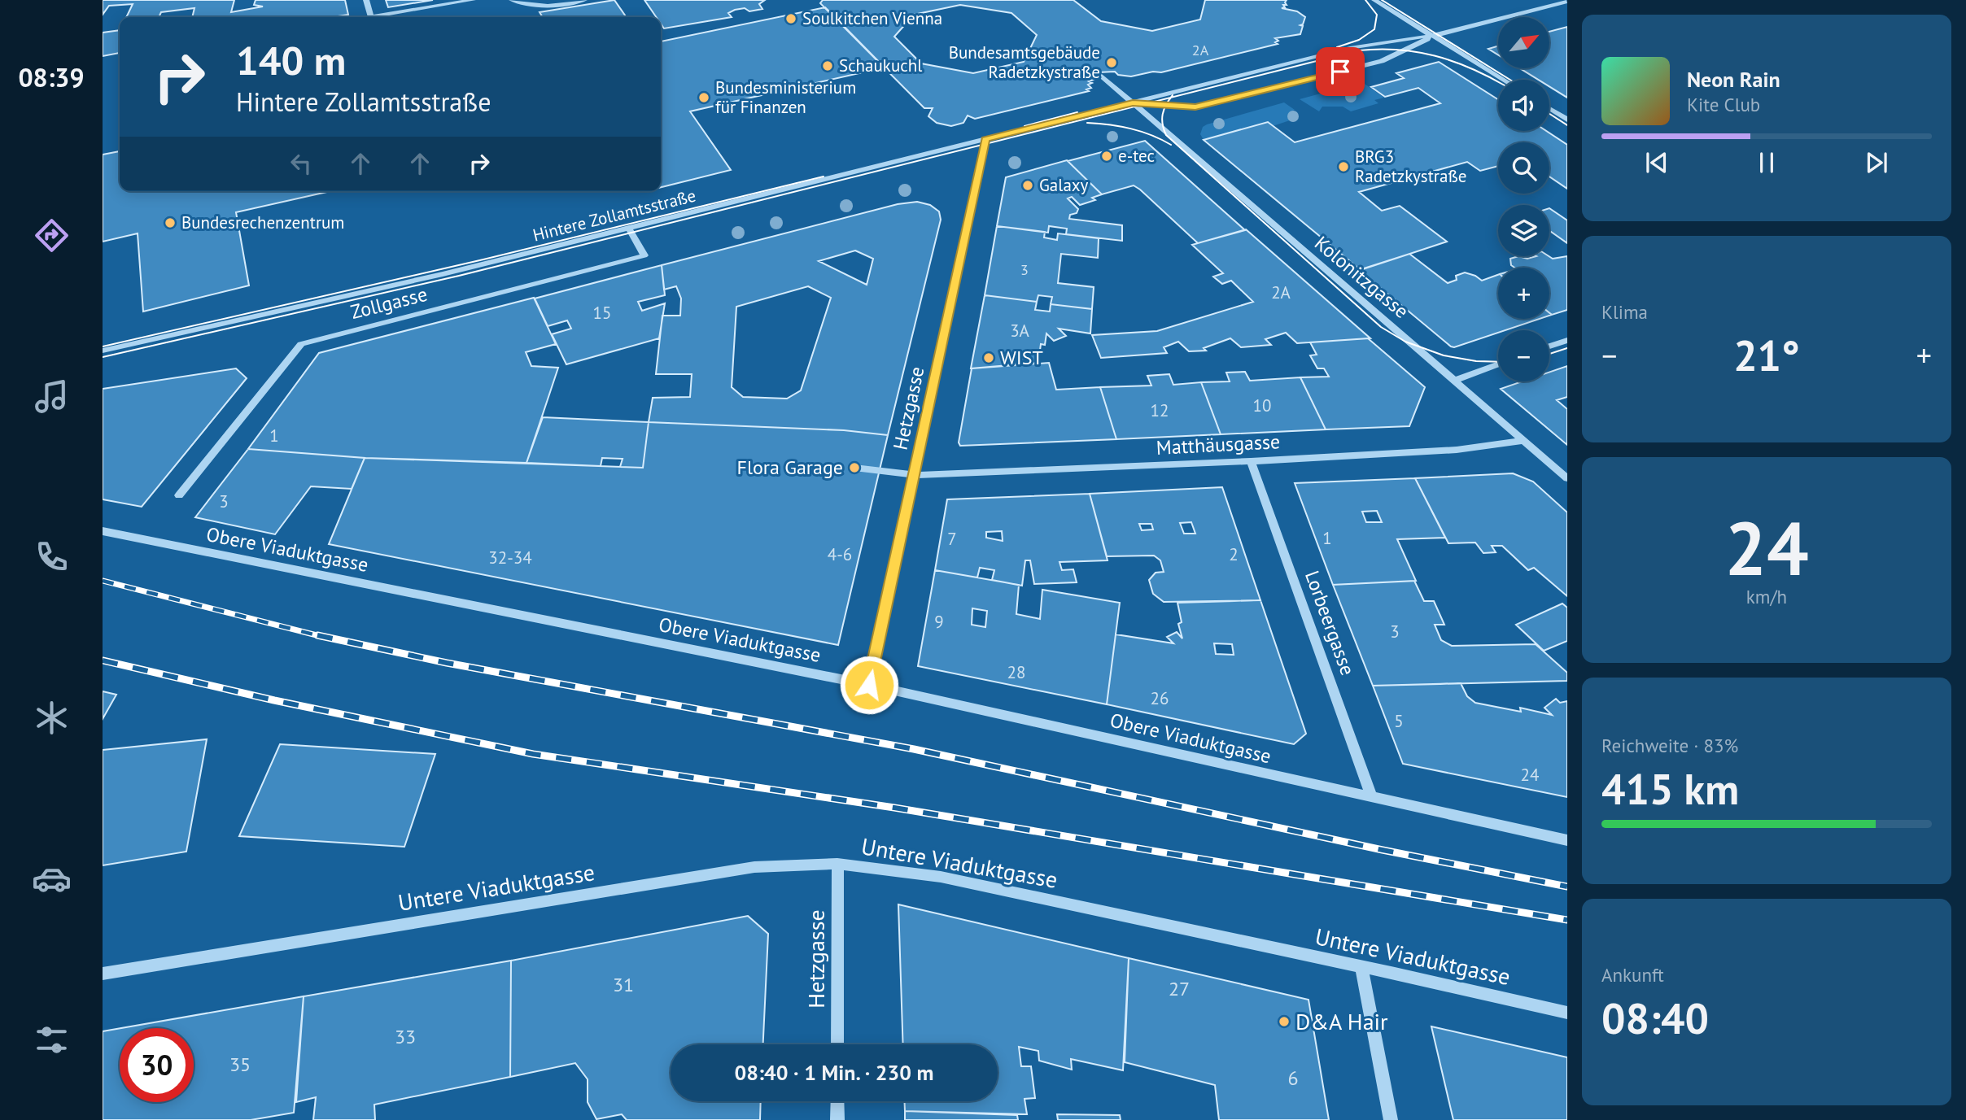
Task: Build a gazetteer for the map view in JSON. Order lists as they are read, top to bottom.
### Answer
{
  "streets": {
    "street": [
      "Hintere Zollamtsstraße",
      "Kolonitzgasse",
      "Zollgasse",
      "Hetzgasse",
      "Matthäusgasse",
      "Obere Viaduktgasse",
      "Lorbeergasse",
      "Untere Viaduktgasse"
    ]
  },
  "crossings": [
    ["Hintere Zollamtsstraße", "Kolonitzgasse"],
    ["Hintere Zollamtsstraße", "Zollgasse"],
    ["Hintere Zollamtsstraße", "Hetzgasse"],
    ["Kolonitzgasse", "Matthäusgasse"],
    ["Hetzgasse", "Matthäusgasse"],
    ["Hetzgasse", "Obere Viaduktgasse"],
    ["Hetzgasse", "Untere Viaduktgasse"],
    ["Matthäusgasse", "Lorbeergasse"],
    ["Obere Viaduktgasse", "Lorbeergasse"]
  ],
  "places": [
    "Soulkitchen Vienna",
    "Bundesamtsgebäude Radetzkystraße",
    "Schaukuchl",
    "Bundesministerium für Finanzen",
    "e-tec",
    "BRG3 Radetzkystraße",
    "Galaxy",
    "Bundesrechenzentrum",
    "WIST",
    "Flora Garage",
    "D&A Hair"
  ],
  "house_numbers": [
    "2A",
    "3",
    "2A",
    "15",
    "3A",
    "10",
    "12",
    "1",
    "3",
    "1",
    "7",
    "4-6",
    "2",
    "32-34",
    "9",
    "3",
    "28",
    "26",
    "5",
    "24",
    "31",
    "27",
    "33",
    "35",
    "6"
  ],
  "north": "top right",
  "page": {
    "tabs": "08:39",
    "map_buttons": ["+", "−"],
    "turn": ["140 m", "Hintere Zollamtsstraße"],
    "song": ["Neon Rain", "Kite Club"],
    "tile": [
      "Klima",
      ["24", "km/h"],
      ["Reichweite · 83%", "415 km"],
      ["Ankunft", "08:40"]
    ],
    "heat": ["−", "21°", "+"],
    "limit": "30",
    "trip": "08:40 · 1 Min. · 230 m"
  }
}
